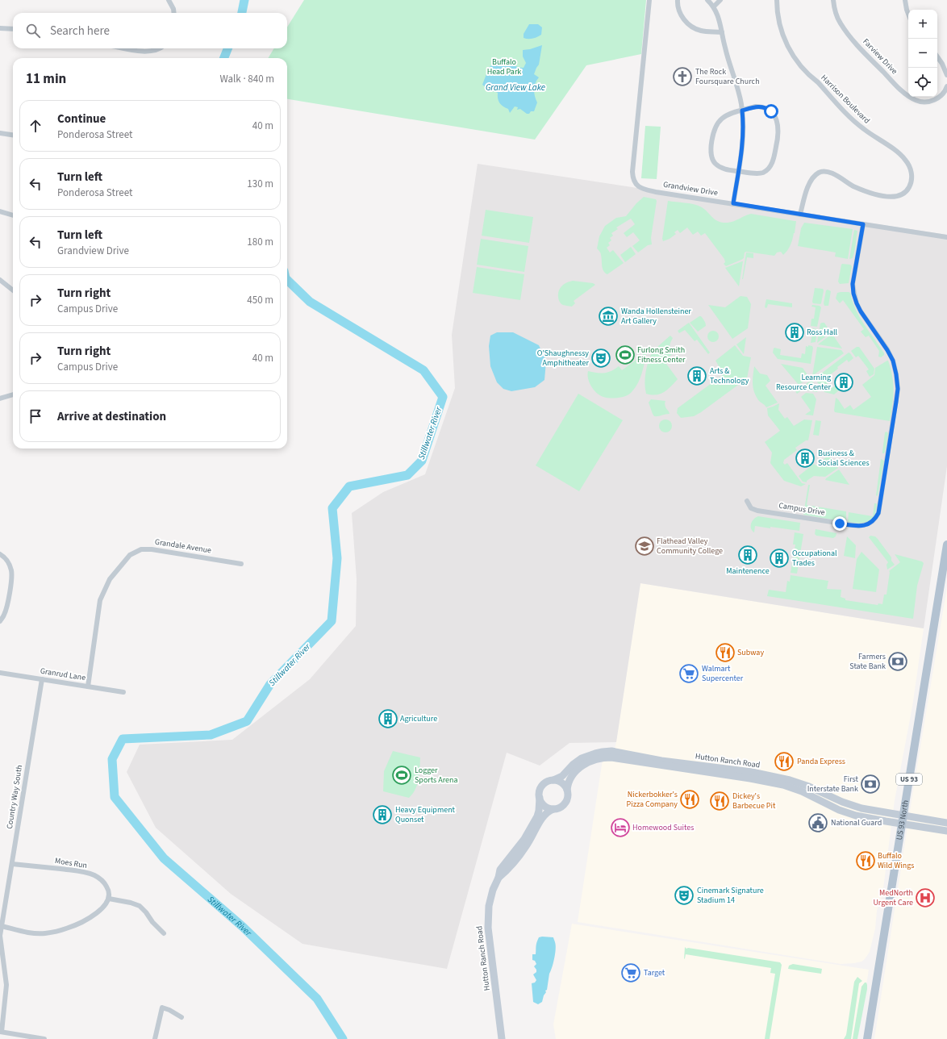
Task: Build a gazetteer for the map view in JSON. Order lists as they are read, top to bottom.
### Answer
{
  "streets": {
    "main road": ["Hutton Ranch Road", "US 93", "US 93 North"],
    "street": [
      "Farview Drive",
      "Harrison Boulevard",
      "Grandview Drive",
      "Campus Drive",
      "Grandale Avenue",
      "Granrud Lane",
      "Country Way South",
      "Moes Run"
    ]
  },
  "crossings": [
    ["Harrison Boulevard", "Grandview Drive"],
    ["Grandview Drive", "Campus Drive"],
    ["Grandale Avenue", "Granrud Lane"],
    ["Granrud Lane", "Country Way South"],
    ["Hutton Ranch Road", "US 93 North"],
    ["Country Way South", "Moes Run"]
  ],
  "water": ["Grand View Lake", "Stillwater River"],
  "parks": ["Buffalo Head Park"],
  "places": {
    "church": ["The Rock Foursquare Church"],
    "museum": ["Wanda Hollensteiner Art Gallery"],
    "building": [
      "Ross Hall",
      "Arts & Technology",
      "Learning Resource Center",
      "Business & Social Sciences",
      "Maintenence",
      "Occupational Trades",
      "Agriculture",
      "Heavy Equipment Quonset"
    ],
    "sports": ["Furlong Smith Fitness Center", "Logger Sports Arena"],
    "theatre": ["O'Shaughnessy Amphitheater", "Cinemark Signature Stadium 14"],
    "school or university": ["Flathead Valley Community College"],
    "restaurant": [
      "Subway",
      "Panda Express",
      "Nickerbokker's Pizza Company",
      "Dickey's Barbecue Pit",
      "Buffalo Wild Wings"
    ],
    "bank": ["Farmers State Bank", "First Interstate Bank"],
    "supermarket": ["Walmart Supercenter", "Target"],
    "public building": ["National Guard"],
    "hotel": ["Homewood Suites"],
    "hospital": ["MedNorth Urgent Care"]
  },
  "page": {
    "map_buttons": ["+", "−"],
    "search": "Search here",
    "heading": ["11 min", "Walk · 840 m"],
    "list": [
      ["Continue", "Ponderosa Street", "40 m"],
      ["Turn left", "Ponderosa Street", "130 m"],
      ["Turn left", "Grandview Drive", "180 m"],
      ["Turn right", "Campus Drive", "450 m"],
      ["Turn right", "Campus Drive", "40 m"],
      "Arrive at destination"
    ]
  }
}
